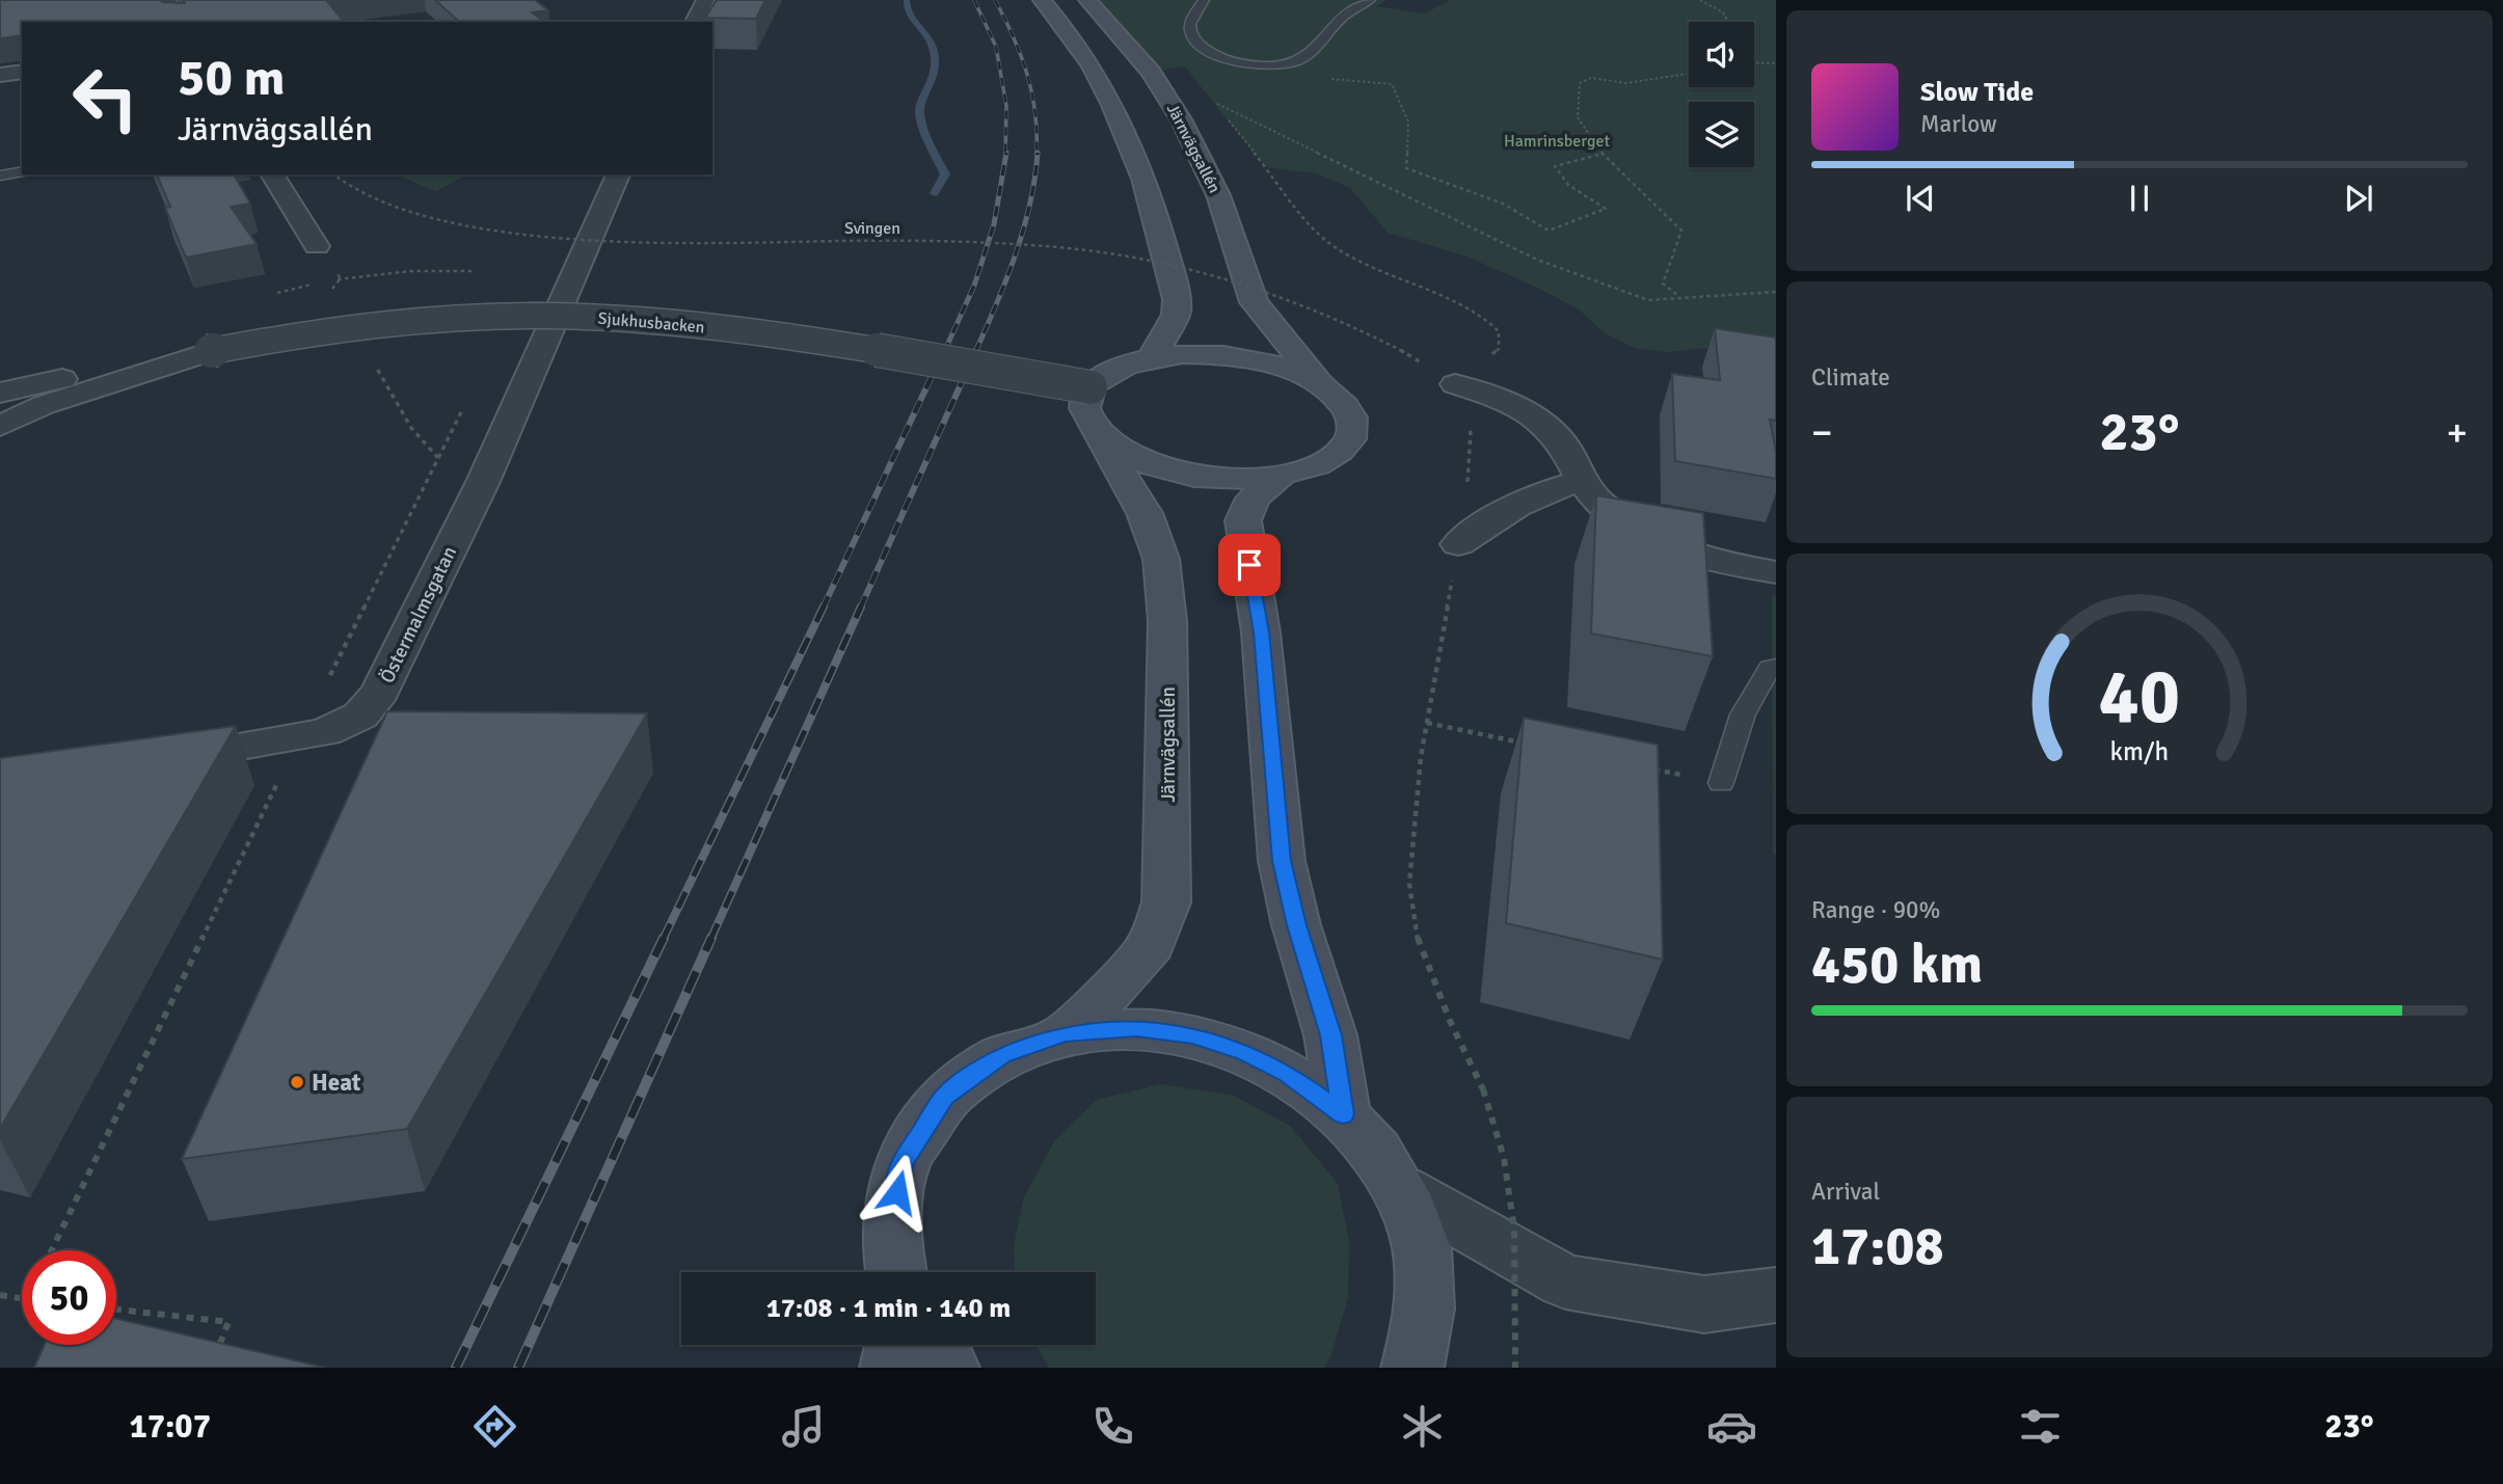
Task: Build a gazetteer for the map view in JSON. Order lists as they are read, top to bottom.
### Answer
{
  "streets": {
    "main road": ["Järnvägsallén"],
    "street": ["Sjukhusbacken", "Östermalmsgatan"],
    "path": ["Svingen"]
  },
  "crossings": [
    ["Järnvägsallén", "Sjukhusbacken"]
  ],
  "parks": ["Hamrinsberget"],
  "places": ["Heat"],
  "page": {
    "turn": ["50 m", "Järnvägsallén"],
    "song": ["Slow Tide", "Marlow"],
    "tile": [
      "Climate",
      ["Range · 90%", "450 km"],
      ["Arrival", "17:08"]
    ],
    "heat": ["−", "23°", "+"],
    "limit": "50",
    "trip": "17:08 · 1 min · 140 m",
    "tabs": ["17:07", "23°"],
    "gauge": ["40", "km/h"]
  }
}
